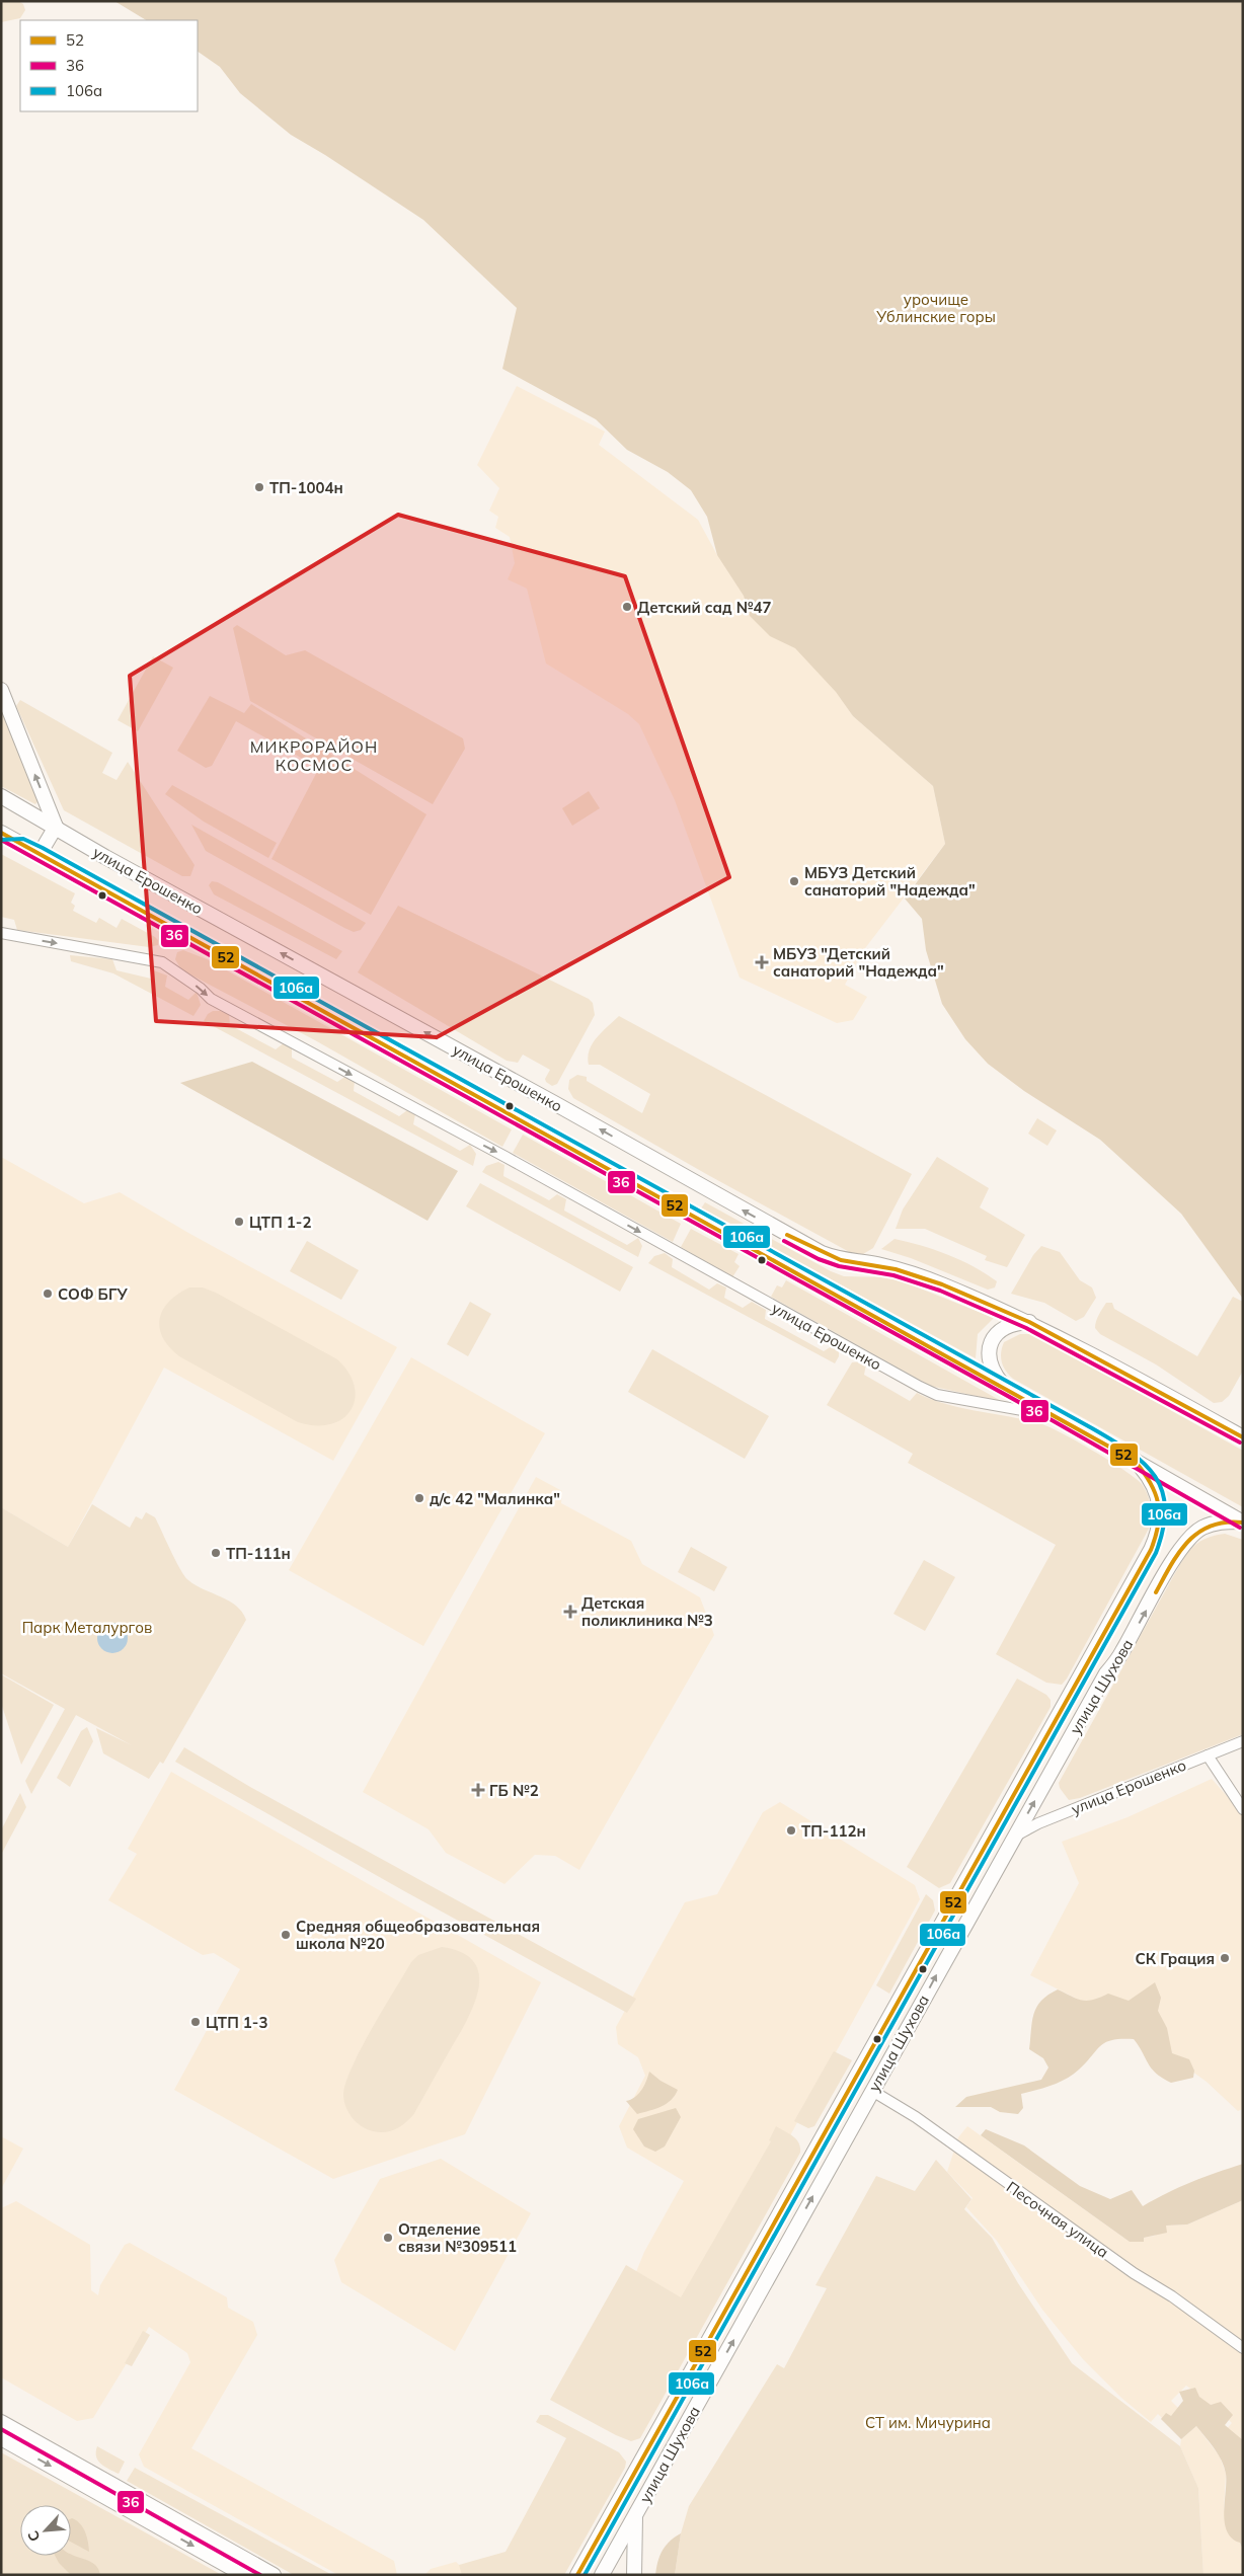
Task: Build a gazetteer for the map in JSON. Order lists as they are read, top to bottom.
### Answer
{
  "streets": {
    "main road": ["улица Ерошенко", "улица Шухова"],
    "street": ["Песочная улица"]
  },
  "crossings": [
    ["улица Ерошенко", "улица Шухова"],
    ["улица Шухова", "Песочная улица"]
  ],
  "districts": ["МИКРОРАЙОН КОСМОС"],
  "parks": ["урочище Ублинские горы", "Парк Металургов", "СТ им. Мичурина"],
  "places": {
    "other": [
      "ТП-1004н",
      "Детский сад №47",
      "МБУЗ Детский санаторий \"Надежда\"",
      "ЦТП 1-2",
      "СОФ БГУ",
      "д/с 42 \"Малинка\"",
      "ТП-111н",
      "ТП-112н",
      "Средняя общеобразовательная школа №20",
      "СК Грация",
      "ЦТП 1-3",
      "Отделение связи №309511"
    ],
    "health": ["МБУЗ \"Детский санаторий \"Надежда\"", "Детская поликлиника №3", "ГБ №2"]
  },
  "lines": ["transit line 52", "transit line 106а", "transit line 36"],
  "legend": ["52", "36", "106а"],
  "north": "bottom left"
}
